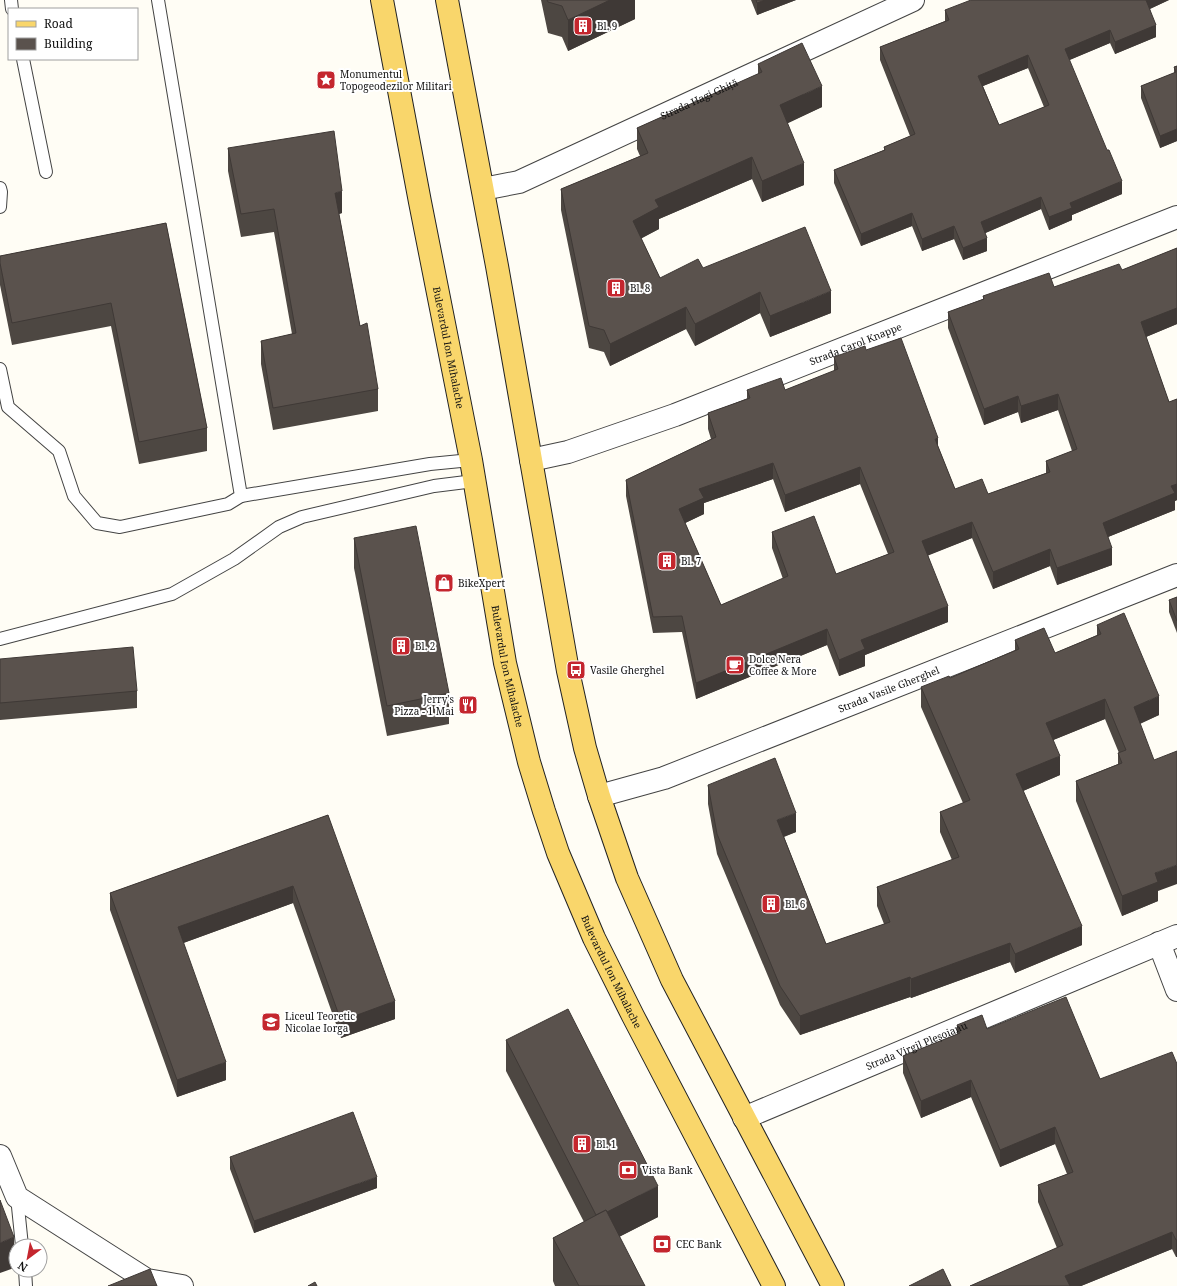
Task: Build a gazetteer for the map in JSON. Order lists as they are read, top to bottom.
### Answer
{
  "streets": {
    "main road": ["Bulevardul Ion Mihalache"],
    "street": [
      "Strada Hagi Ghiță",
      "Strada Carol Knappe",
      "Strada Vasile Gherghel",
      "Strada Virgil Pleșoianu"
    ]
  },
  "places": {
    "building": [
      "Bl. 9",
      "Bl. 8",
      "Bl. 7",
      "Bl. 2",
      "Bl. 6",
      "Bl. 1"
    ],
    "place": ["Monumentul Topogeodezilor Militari"],
    "shop": ["BikeXpert"],
    "cafe": ["Dolce Nera Coffee & More"],
    "bus stop": ["Vasile Gherghel"],
    "restaurant": ["Jerry's Pizza - 1 Mai"],
    "school or university": ["Liceul Teoretic Nicolae Iorga"],
    "bank": ["Vista Bank", "CEC Bank"]
  },
  "legend": ["Road", "Building"],
  "north": "bottom left"
}
